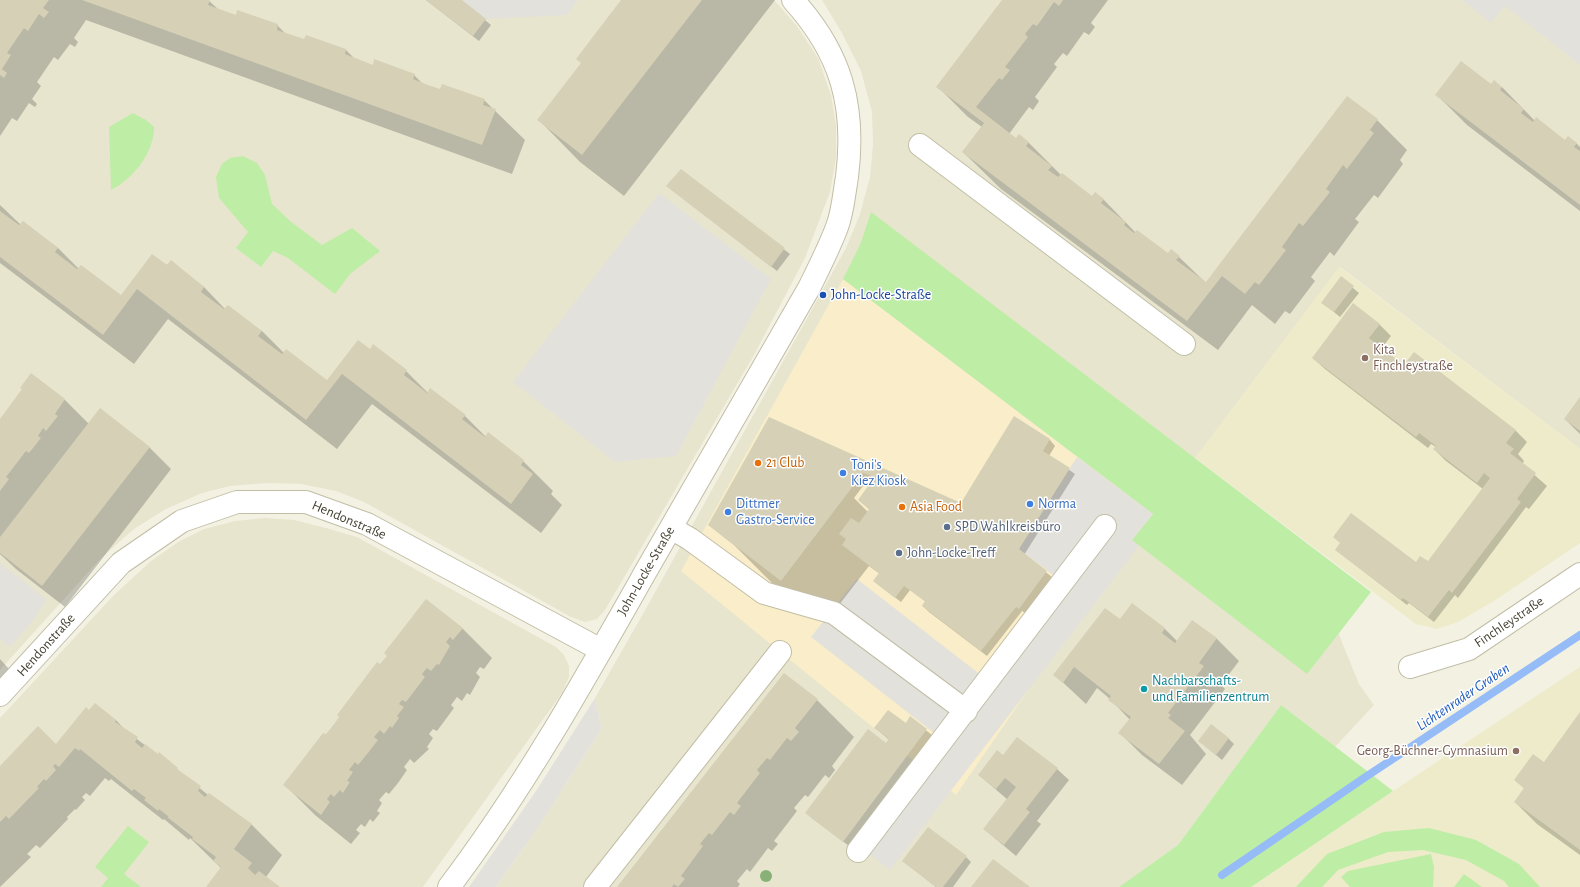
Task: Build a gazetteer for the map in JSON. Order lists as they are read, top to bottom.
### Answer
{
  "streets": {
    "street": ["Hendonstraße", "John-Locke-Straße", "Finchleystraße"]
  },
  "crossings": [
    ["Hendonstraße", "John-Locke-Straße"]
  ],
  "water": ["Lichtenrader Graben"],
  "places": [
    "John-Locke-Straße",
    "Kita Finchleystraße",
    "21 Club",
    "Toni's Kiez Kiosk",
    "Norma",
    "Asia Food",
    "Dittmer Gastro-Service",
    "SPD Wahlkreisbüro",
    "John-Locke-Treff",
    "Nachbarschafts- und Familienzentrum",
    "Georg-Büchner-Gymnasium"
  ]
}
